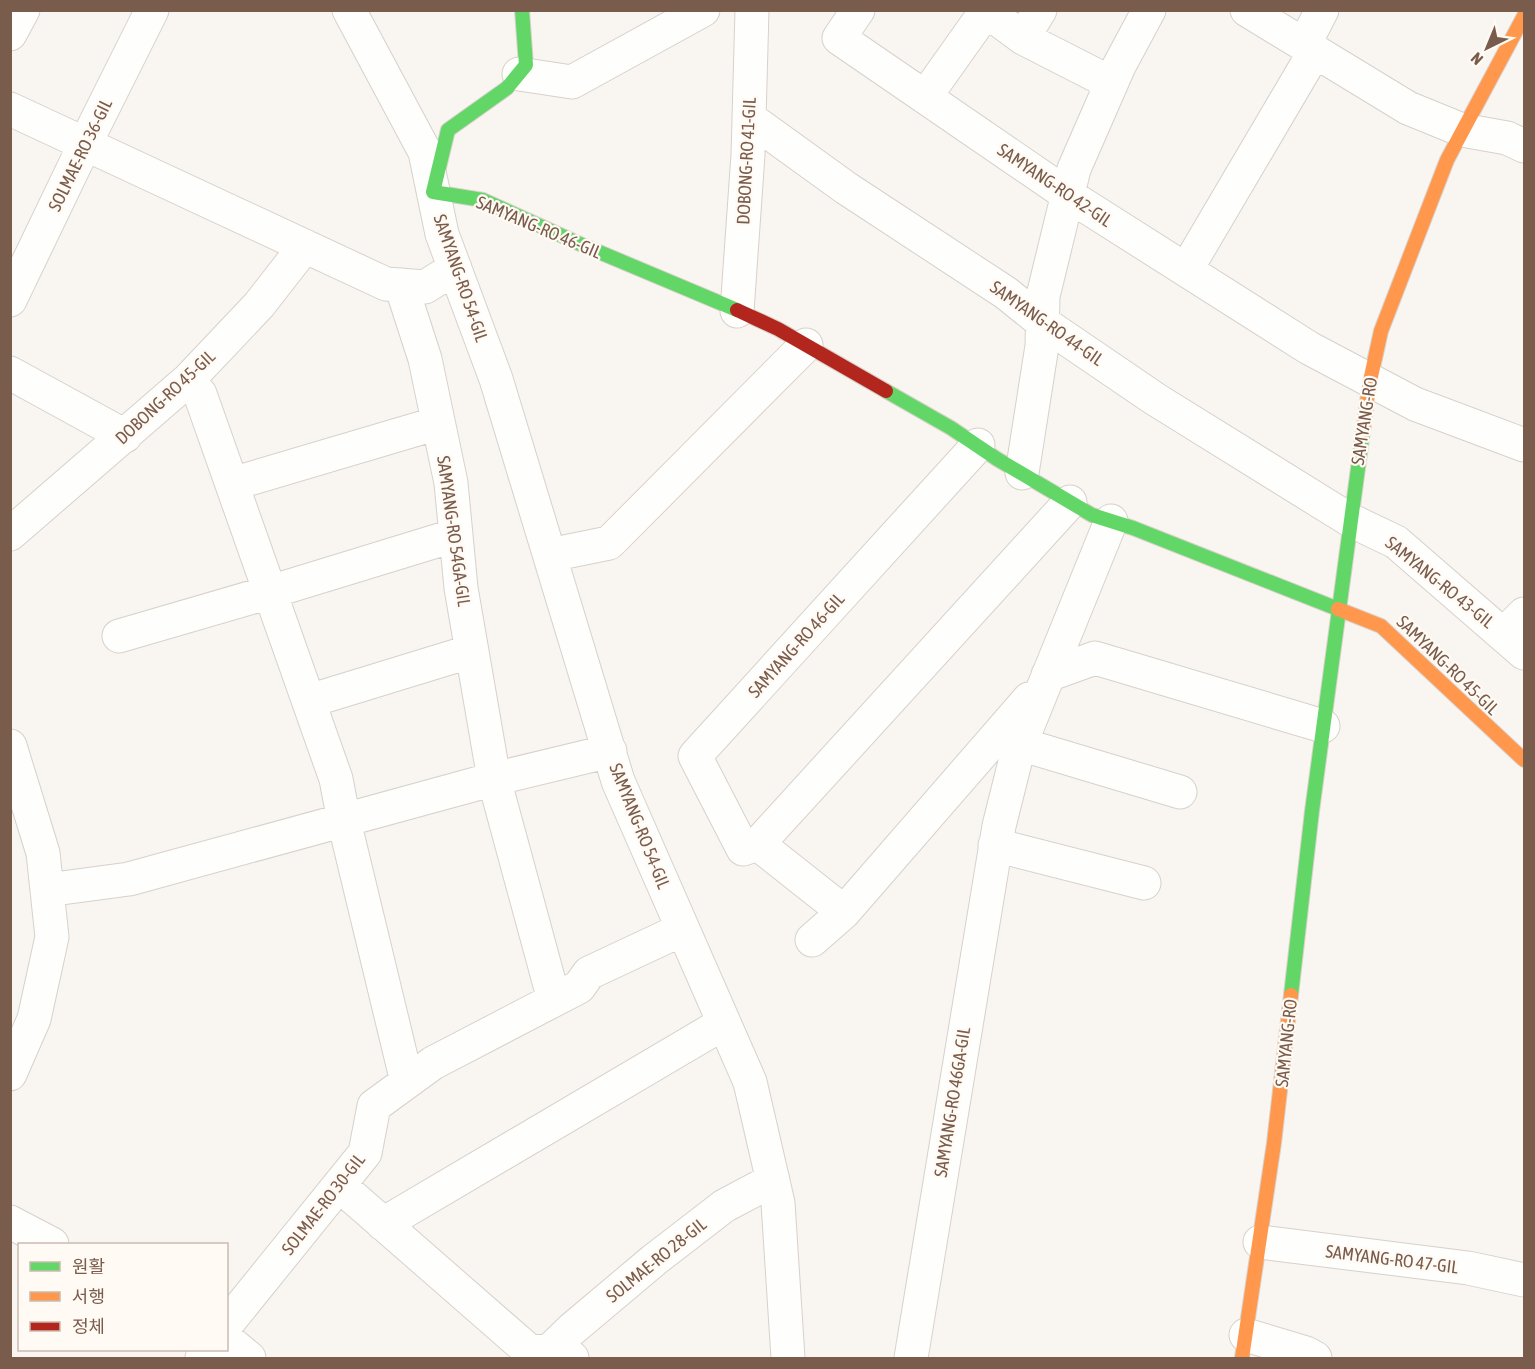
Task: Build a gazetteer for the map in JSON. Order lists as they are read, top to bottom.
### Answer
{
  "streets": {
    "street": [
      "SOLMAE-RO 36-GIL",
      "DOBONG-RO 41-GIL",
      "SAMYANG-RO 42-GIL",
      "SAMYANG-RO 46-GIL",
      "SAMYANG-RO 54-GIL",
      "SAMYANG-RO 44-GIL",
      "DOBONG-RO 45-GIL",
      "SAMYANG-RO",
      "SAMYANG-RO 54GA-GIL",
      "SAMYANG-RO 43-GIL",
      "SAMYANG-RO 45-GIL",
      "SAMYANG-RO 46GA-GIL",
      "SOLMAE-RO 30-GIL",
      "SAMYANG-RO 47-GIL",
      "SOLMAE-RO 28-GIL"
    ]
  },
  "crossings": [
    ["DOBONG-RO 41-GIL", "SAMYANG-RO 46-GIL"],
    ["DOBONG-RO 41-GIL", "SAMYANG-RO 44-GIL"],
    ["SAMYANG-RO 42-GIL", "SAMYANG-RO"],
    ["SAMYANG-RO 46-GIL", "SAMYANG-RO 54-GIL"],
    ["SAMYANG-RO 46-GIL", "SAMYANG-RO"],
    ["SAMYANG-RO 46-GIL", "SAMYANG-RO 45-GIL"],
    ["SAMYANG-RO 46-GIL", "SAMYANG-RO 46GA-GIL"],
    ["SAMYANG-RO 54-GIL", "SOLMAE-RO 30-GIL"],
    ["SAMYANG-RO 54-GIL", "SOLMAE-RO 28-GIL"],
    ["SAMYANG-RO 44-GIL", "SAMYANG-RO"],
    ["SAMYANG-RO 44-GIL", "SAMYANG-RO 43-GIL"],
    ["SAMYANG-RO", "SAMYANG-RO 43-GIL"],
    ["SAMYANG-RO", "SAMYANG-RO 45-GIL"],
    ["SAMYANG-RO", "SAMYANG-RO 47-GIL"],
    ["SOLMAE-RO 30-GIL", "SOLMAE-RO 28-GIL"]
  ],
  "legend": ["원활", "서행", "정체"],
  "north": "bottom left"
}
